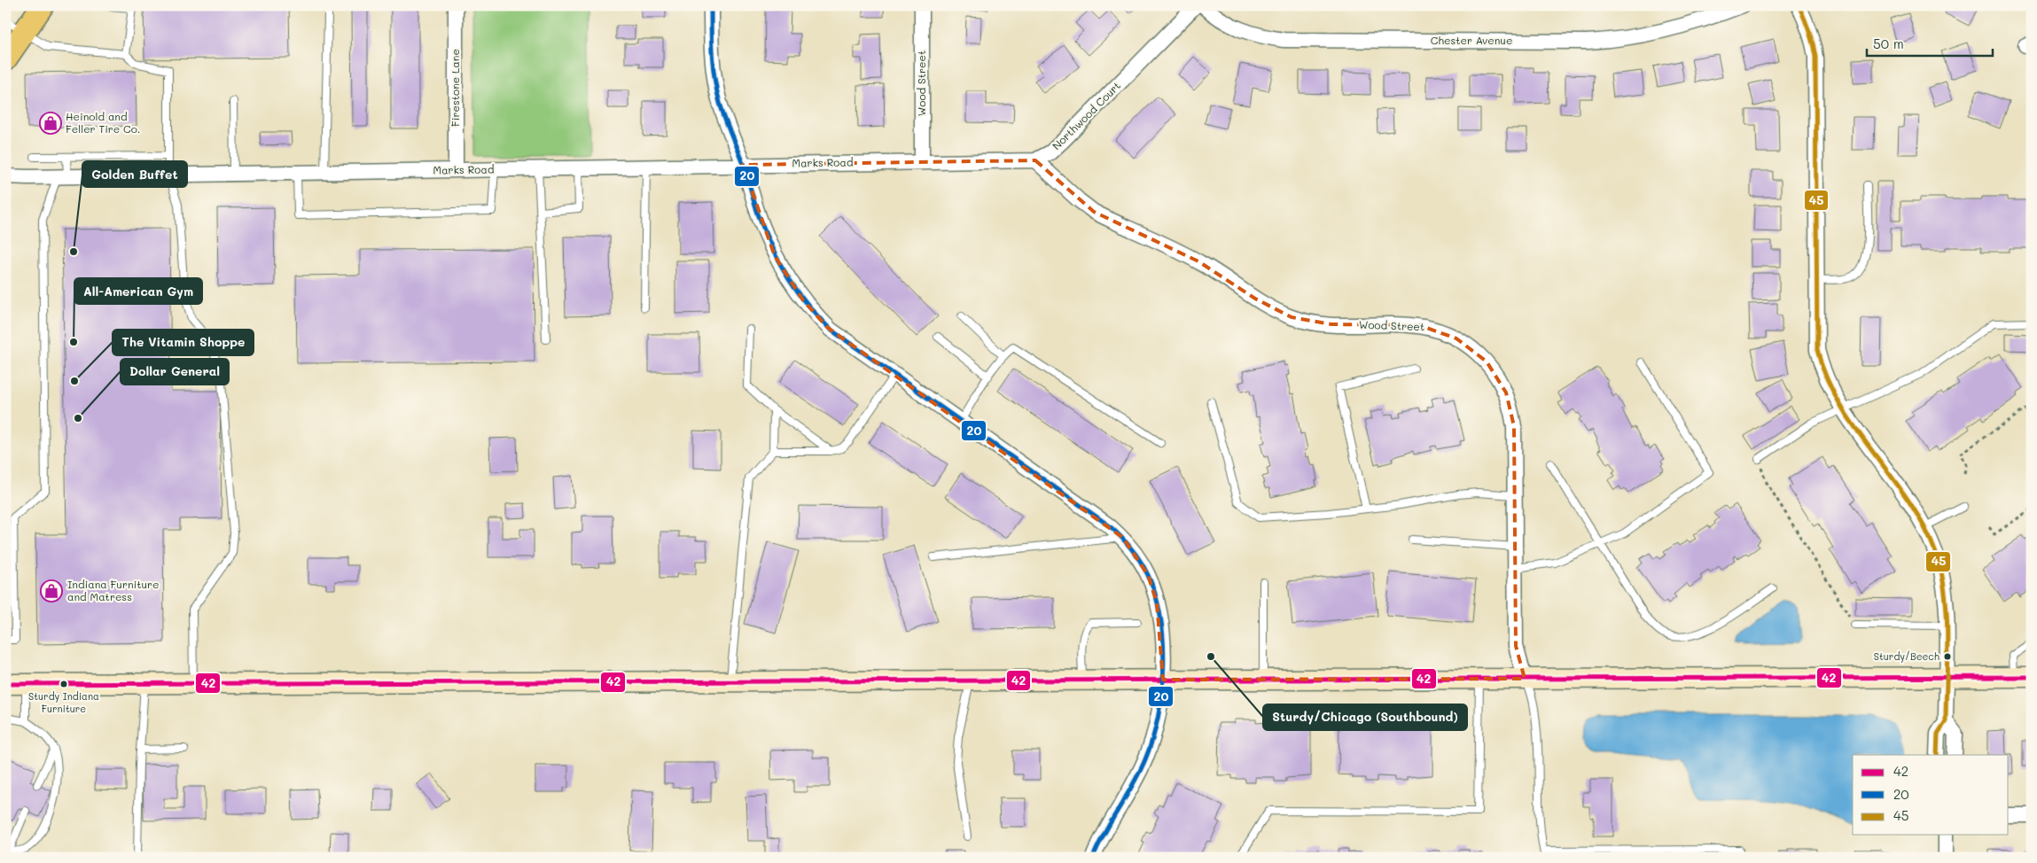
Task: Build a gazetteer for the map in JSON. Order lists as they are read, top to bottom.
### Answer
{
  "streets": {
    "street": [
      "Chester Avenue",
      "Wood Street",
      "Firestone Lane",
      "Northwood Court",
      "Marks Road"
    ]
  },
  "crossings": [
    ["Wood Street", "Northwood Court"],
    ["Wood Street", "Marks Road"],
    ["Firestone Lane", "Marks Road"]
  ],
  "places": {
    "shop": ["Heinold and Feller Tire Co.", "Indiana Furniture and Matress"],
    "other": [
      "Golden Buffet",
      "All-American Gym",
      "The Vitamin Shoppe",
      "Dollar General",
      "Sturdy/Chicago (Southbound)",
      "Sturdy/Beech",
      "Sturdy Indiana Furniture"
    ]
  },
  "lines": ["transit line 20", "transit line 45", "transit line 42"],
  "legend": ["42", "20", "45"],
  "scale_bar": "50 m"
}
